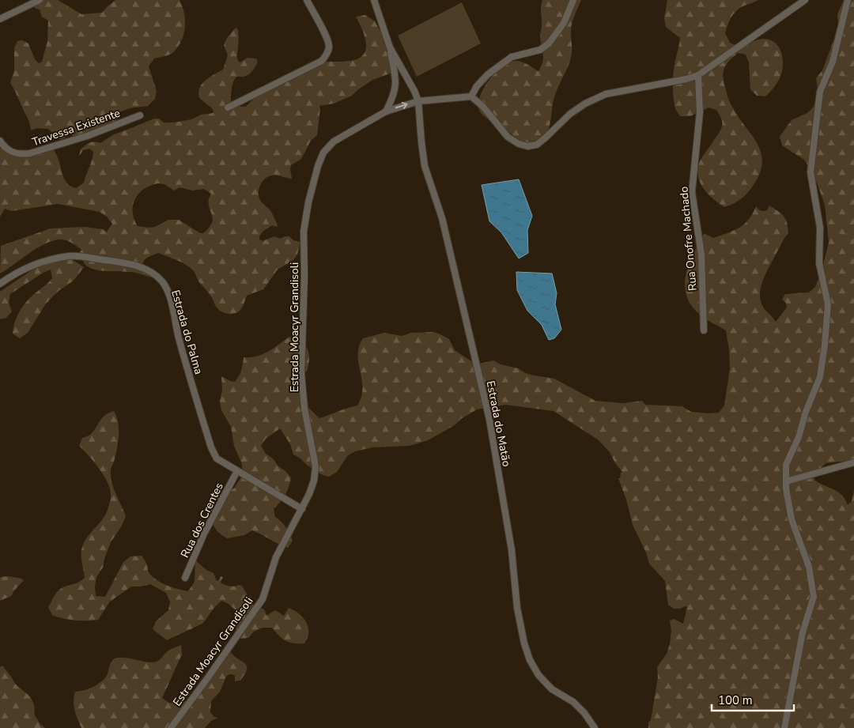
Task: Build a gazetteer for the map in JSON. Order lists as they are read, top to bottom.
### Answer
{
  "streets": {
    "street": [
      "Travessa Existente",
      "Rua Onofre Machado",
      "Estrada Moacyr Grandisoli",
      "Estrada do Palma",
      "Estrada do Matão",
      "Rua dos Crentes"
    ]
  },
  "crossings": [
    ["Estrada Moacyr Grandisoli", "Estrada do Palma"],
    ["Estrada Moacyr Grandisoli", "Estrada do Matão"],
    ["Estrada do Palma", "Rua dos Crentes"]
  ],
  "scale_bar": "100 m"
}
